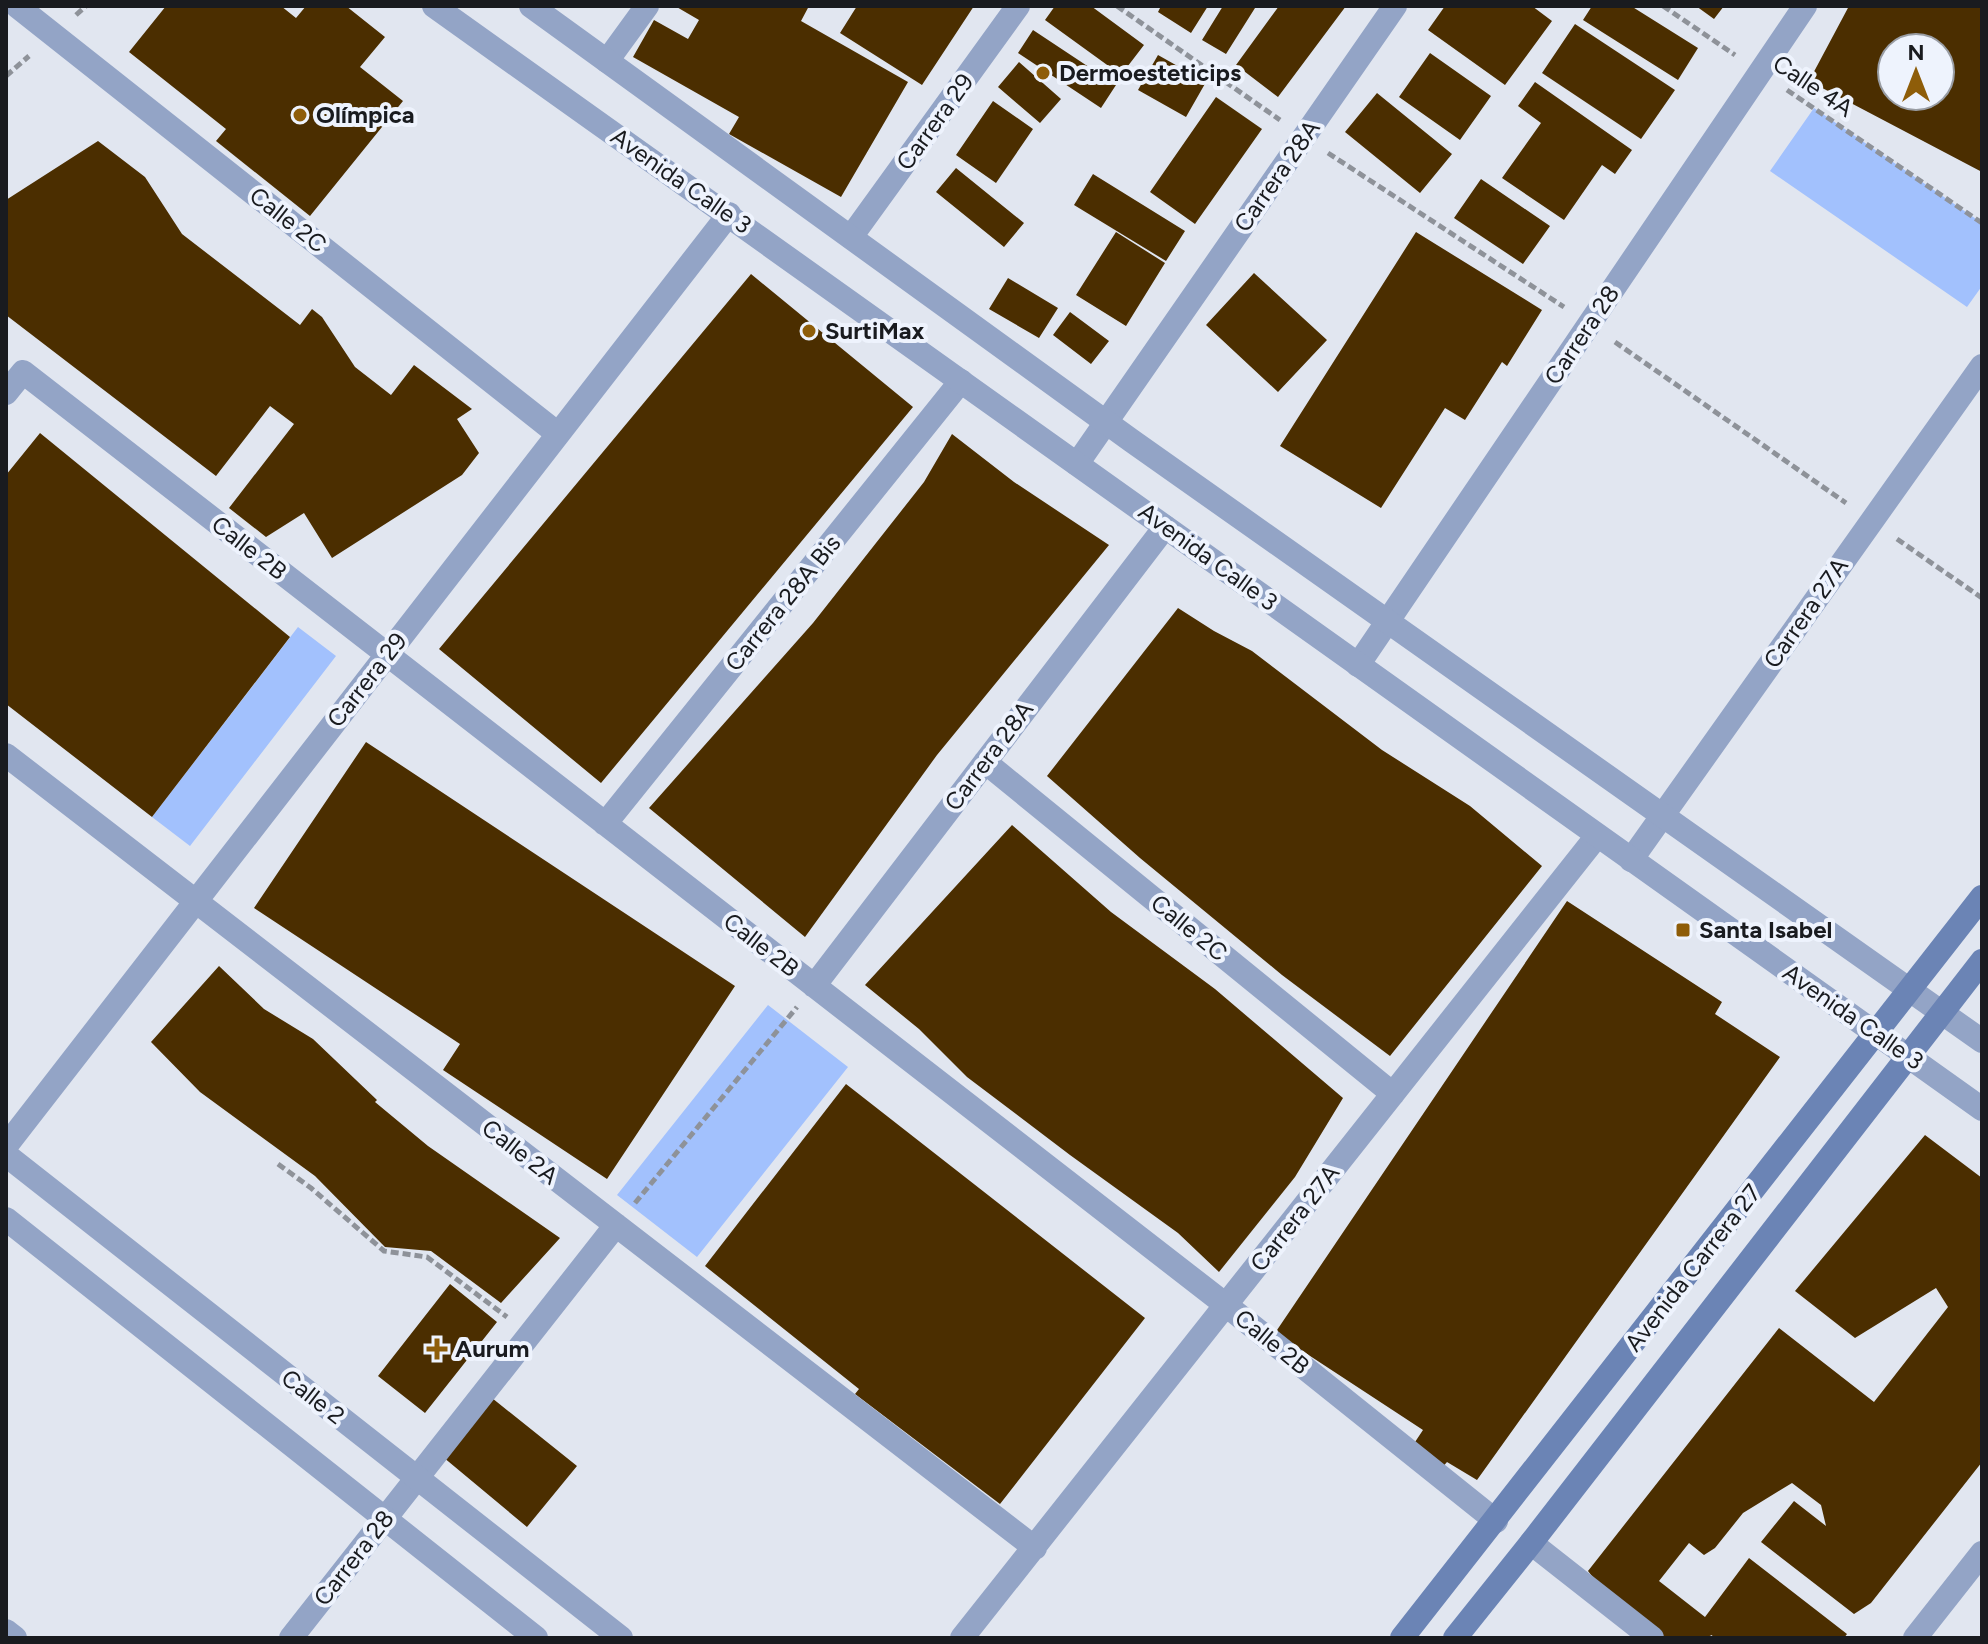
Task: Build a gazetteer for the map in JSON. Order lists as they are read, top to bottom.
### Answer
{
  "streets": {
    "main road": ["Avenida Carrera 27"],
    "street": [
      "Carrera 29",
      "Carrera 28A",
      "Avenida Calle 3",
      "Calle 2C",
      "Carrera 28",
      "Calle 2B",
      "Carrera 28A Bis",
      "Carrera 27A",
      "Calle 2A",
      "Calle 2"
    ],
    "path": ["Calle 4A"]
  },
  "crossings": [
    ["Calle 4A", "Carrera 28"],
    ["Carrera 29", "Avenida Calle 3"],
    ["Carrera 29", "Calle 2C"],
    ["Carrera 29", "Calle 2B"],
    ["Carrera 29", "Calle 2A"],
    ["Carrera 28A", "Avenida Calle 3"],
    ["Carrera 28A", "Calle 2C"],
    ["Carrera 28A", "Calle 2B"],
    ["Avenida Calle 3", "Carrera 28"],
    ["Avenida Calle 3", "Carrera 28A Bis"],
    ["Avenida Calle 3", "Carrera 27A"],
    ["Avenida Calle 3", "Avenida Carrera 27"],
    ["Calle 2C", "Carrera 27A"],
    ["Carrera 28", "Calle 2"],
    ["Calle 2B", "Carrera 28A Bis"],
    ["Calle 2B", "Carrera 27A"],
    ["Calle 2B", "Avenida Carrera 27"],
    ["Carrera 27A", "Calle 2A"]
  ],
  "places": {
    "other": ["Dermoesteticips", "Olímpica", "SurtiMax"],
    "transit": ["Santa Isabel"],
    "health": ["Aurum"]
  },
  "north": "top"
}
